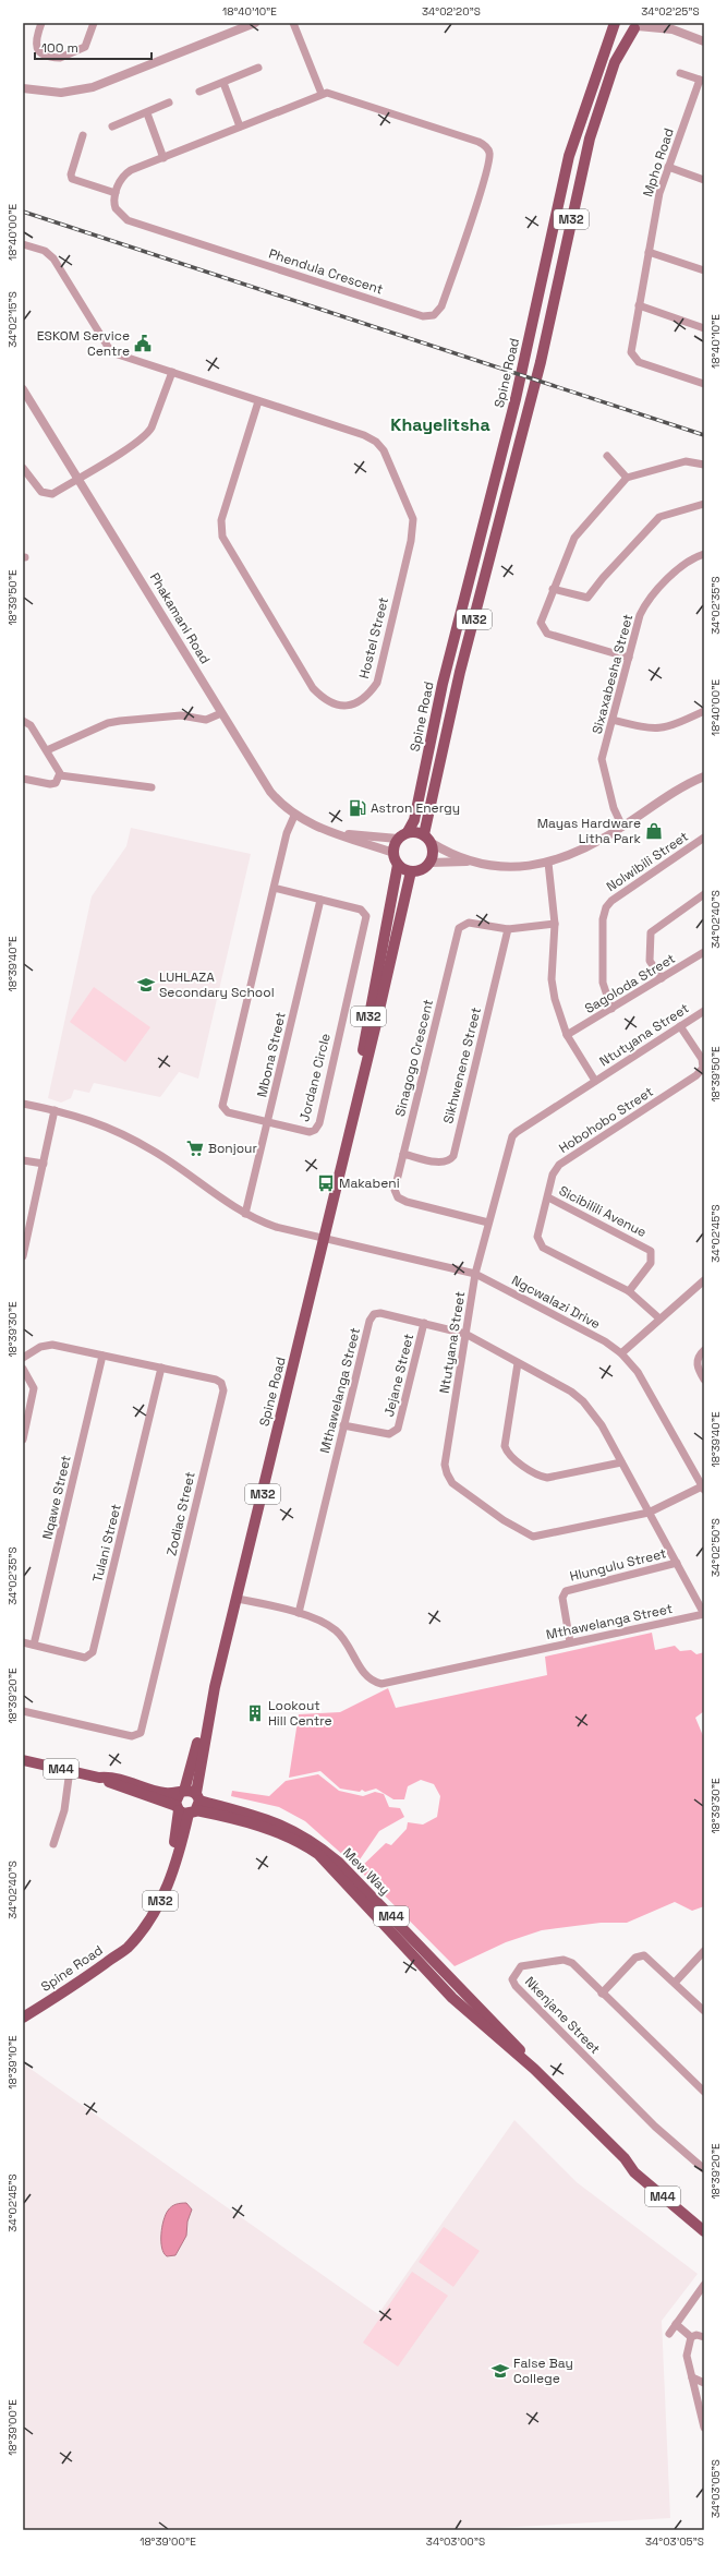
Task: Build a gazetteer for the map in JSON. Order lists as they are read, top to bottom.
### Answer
{
  "streets": {
    "main road": [
      "M32",
      "Spine Road",
      "M44",
      "Mew Way"
    ],
    "street": [
      "Mpho Road",
      "Phendula Crescent",
      "Phakamani Road",
      "Hostel Street",
      "Sixaxabesha Street",
      "Nolwibili Street",
      "Sagoloda Street",
      "Ntutyana Street",
      "Mbona Street",
      "Sinagogo Crescent",
      "Sikhwenene Street",
      "Jordane Circle",
      "Hobohobo Street",
      "Sicibilili Avenue",
      "Ngcwalazi Drive",
      "Jejane Street",
      "Mthawelanga Street",
      "Nqawe Street",
      "Zodiac Street",
      "Tulani Street",
      "Hlungulu Street",
      "Nkenjane Street"
    ]
  },
  "crossings": [
    ["M32", "Spine Road"],
    ["M32", "Mew Way"],
    ["Spine Road", "Phakamani Road"],
    ["Spine Road", "Ngcwalazi Drive"],
    ["Spine Road", "Mthawelanga Street"],
    ["Spine Road", "Mew Way"],
    ["Phakamani Road", "Jordane Circle"],
    ["Nolwibili Street", "Sagoloda Street"],
    ["Ntutyana Street", "Sinagogo Crescent"],
    ["Ntutyana Street", "Hobohobo Street"],
    ["Ntutyana Street", "Ngcwalazi Drive"],
    ["Ntutyana Street", "Mthawelanga Street"],
    ["Mbona Street", "Jordane Circle"],
    ["Mbona Street", "Ngcwalazi Drive"],
    ["Sinagogo Crescent", "Sikhwenene Street"],
    ["Hobohobo Street", "Sicibilili Avenue"],
    ["Jejane Street", "Mthawelanga Street"],
    ["Mthawelanga Street", "Hlungulu Street"],
    ["Nqawe Street", "Zodiac Street"],
    ["Nqawe Street", "Tulani Street"],
    ["Zodiac Street", "Tulani Street"]
  ],
  "districts": ["Khayelitsha"],
  "places": {
    "public building": ["ESKOM Service Centre"],
    "fuel station": ["Astron Energy"],
    "shop": ["Mayas Hardware Litha Park"],
    "school or university": ["LUHLAZA Secondary School", "False Bay College"],
    "supermarket": ["Bonjour"],
    "bus stop": ["Makabeni"],
    "building": ["Lookout Hill Centre"]
  },
  "scale_bar": "100 m",
  "coordinates": [
    "18°40'10\"E",
    "34°02'20\"S",
    "34°02'25\"S",
    "18°40'00\"E",
    "34°02'15\"S",
    "18°39'50\"E",
    "34°02'35\"S",
    "34°02'40\"S",
    "18°39'40\"E",
    "34°02'45\"S",
    "18°39'30\"E",
    "34°02'50\"S",
    "18°39'20\"E",
    "18°39'10\"E",
    "18°39'00\"E",
    "34°03'05\"S",
    "34°03'00\"S"
  ]
}
